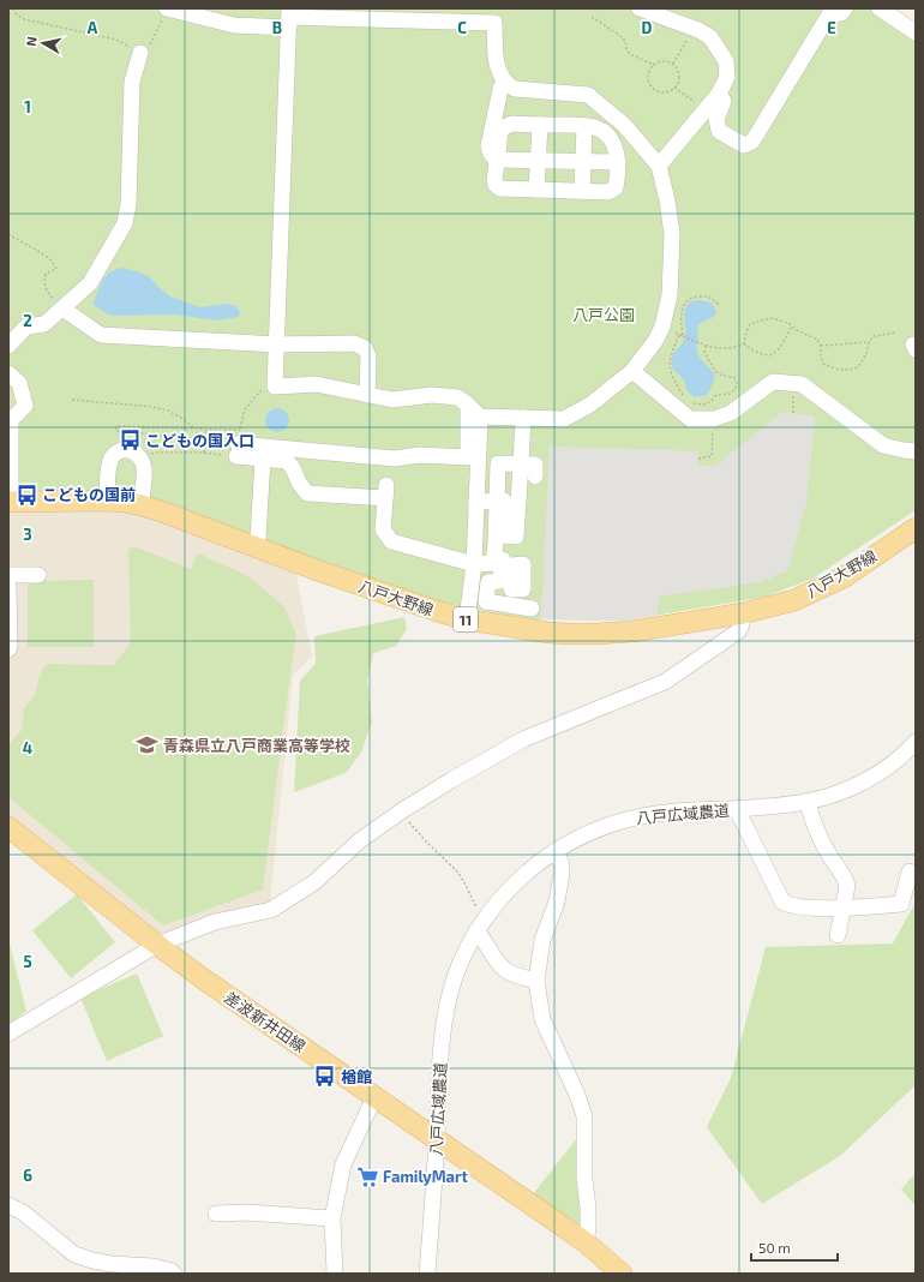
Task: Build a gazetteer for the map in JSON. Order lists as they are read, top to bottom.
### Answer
{
  "streets": {
    "main road": ["八戸大野線", "11", "差波新井田線"],
    "street": ["八戸広域農道"]
  },
  "crossings": [
    ["八戸広域農道", "差波新井田線"]
  ],
  "parks": ["八戸公園"],
  "places": {
    "bus stop": ["こどもの国入口", "こどもの国前", "楢館"],
    "school or university": ["青森県立八戸商業高等学校"],
    "supermarket": ["FamilyMart"]
  },
  "scale_bar": "50 m",
  "north": "left",
  "grid": {
    "columns": [
      "A",
      "B",
      "C",
      "D",
      "E"
    ],
    "rows": [
      "1",
      "2",
      "3",
      "4",
      "5",
      "6"
    ]
  }
}
